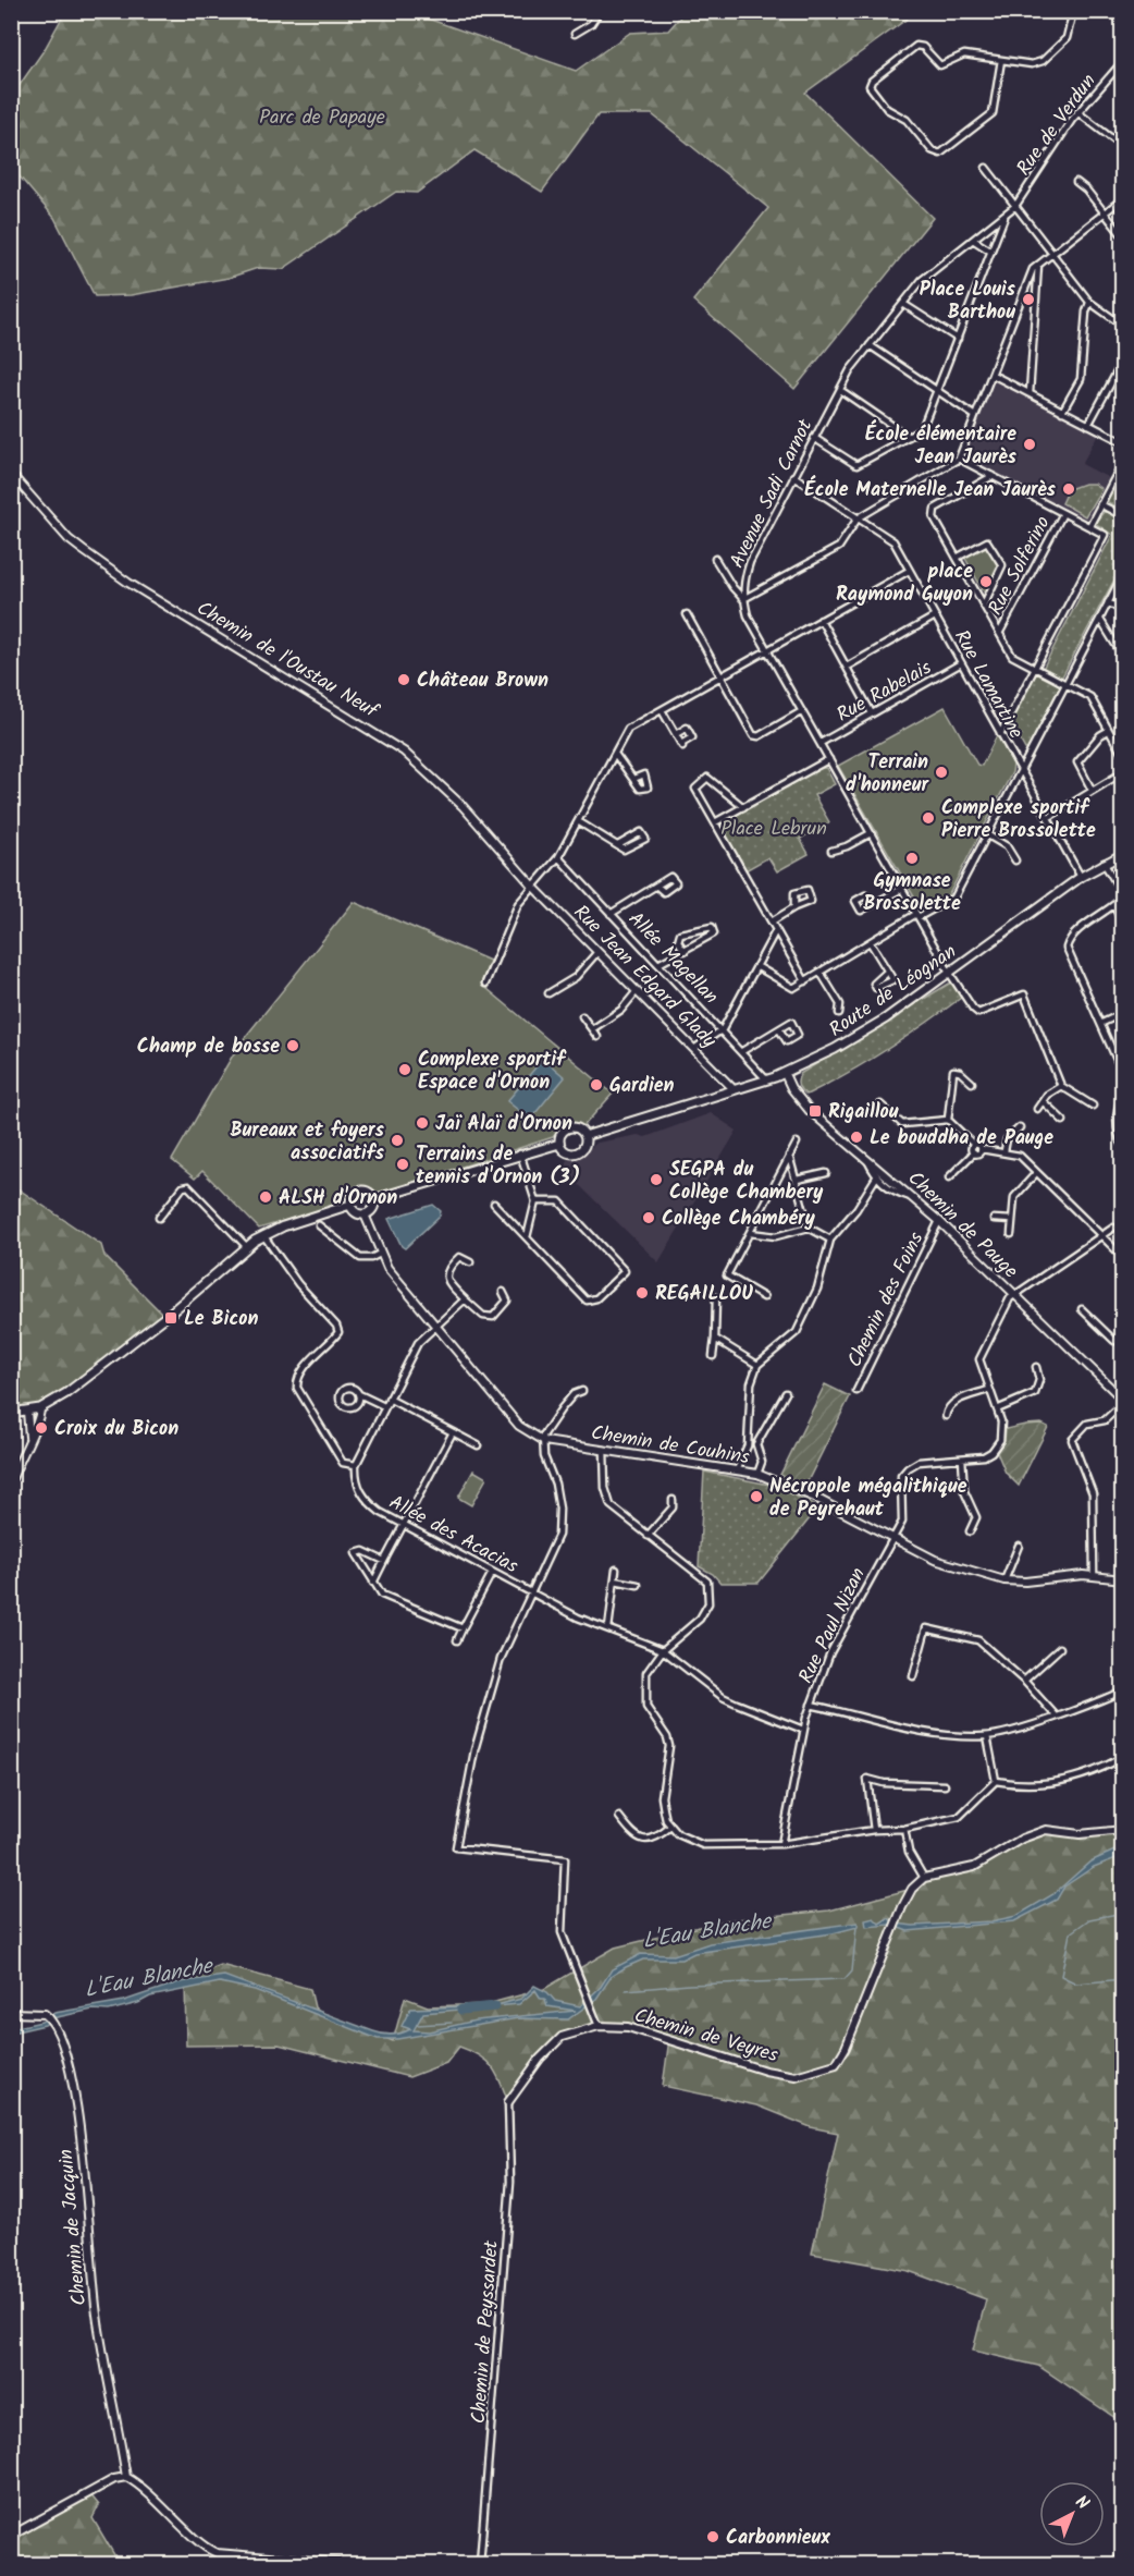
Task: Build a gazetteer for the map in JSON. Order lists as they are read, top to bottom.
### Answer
{
  "streets": {
    "main road": ["Route de Léognan"],
    "street": [
      "Rue de Verdun",
      "Avenue Sadi Carnot",
      "Rue Solferino",
      "Chemin de l'Oustau Neuf",
      "Rue Lamartine",
      "Rue Rabelais",
      "Allée Magellan",
      "Rue Jean Edgard Glady",
      "Chemin de Pauge",
      "Chemin des Foins",
      "Chemin de Couhins",
      "Allée des Acacias",
      "Rue Paul Nizan",
      "Chemin de Veyres",
      "Chemin de Jacquin",
      "Chemin de Peyssardet"
    ]
  },
  "crossings": [
    ["Rue de Verdun", "Avenue Sadi Carnot"],
    ["Avenue Sadi Carnot", "Rue Lamartine"],
    ["Avenue Sadi Carnot", "Rue Rabelais"],
    ["Avenue Sadi Carnot", "Route de Léognan"],
    ["Chemin de l'Oustau Neuf", "Rue Jean Edgard Glady"],
    ["Rue Lamartine", "Rue Rabelais"],
    ["Rue Lamartine", "Route de Léognan"],
    ["Allée Magellan", "Route de Léognan"],
    ["Rue Jean Edgard Glady", "Route de Léognan"],
    ["Route de Léognan", "Chemin de Pauge"],
    ["Chemin de Pauge", "Chemin des Foins"],
    ["Chemin de Couhins", "Rue Paul Nizan"],
    ["Allée des Acacias", "Rue Paul Nizan"],
    ["Chemin de Veyres", "Chemin de Peyssardet"]
  ],
  "water": ["L'Eau Blanche"],
  "parks": ["Parc de Papaye", "Place Lebrun"],
  "places": {
    "other": [
      "Place Louis Barthou",
      "École élémentaire Jean Jaurès",
      "École Maternelle Jean Jaurès",
      "place Raymond Guyon",
      "Château Brown",
      "Terrain d'honneur",
      "Complexe sportif Pierre Brossolette",
      "Gymnase Brossolette",
      "Champ de bosse",
      "Complexe sportif Espace d'Ornon",
      "Gardien",
      "Jaï Alaï d'Ornon",
      "Le bouddha de Pauge",
      "Bureaux et foyers associatifs",
      "Terrains de tennis d'Ornon (3)",
      "SEGPA du Collège Chambery",
      "ALSH d'Ornon",
      "Collège Chambéry",
      "REGAILLOU",
      "Croix du Bicon",
      "Nécropole mégalithique de Peyrehaut",
      "Carbonnieux"
    ],
    "transit": ["Rigaillou", "Le Bicon"]
  },
  "north": "top right"
}
